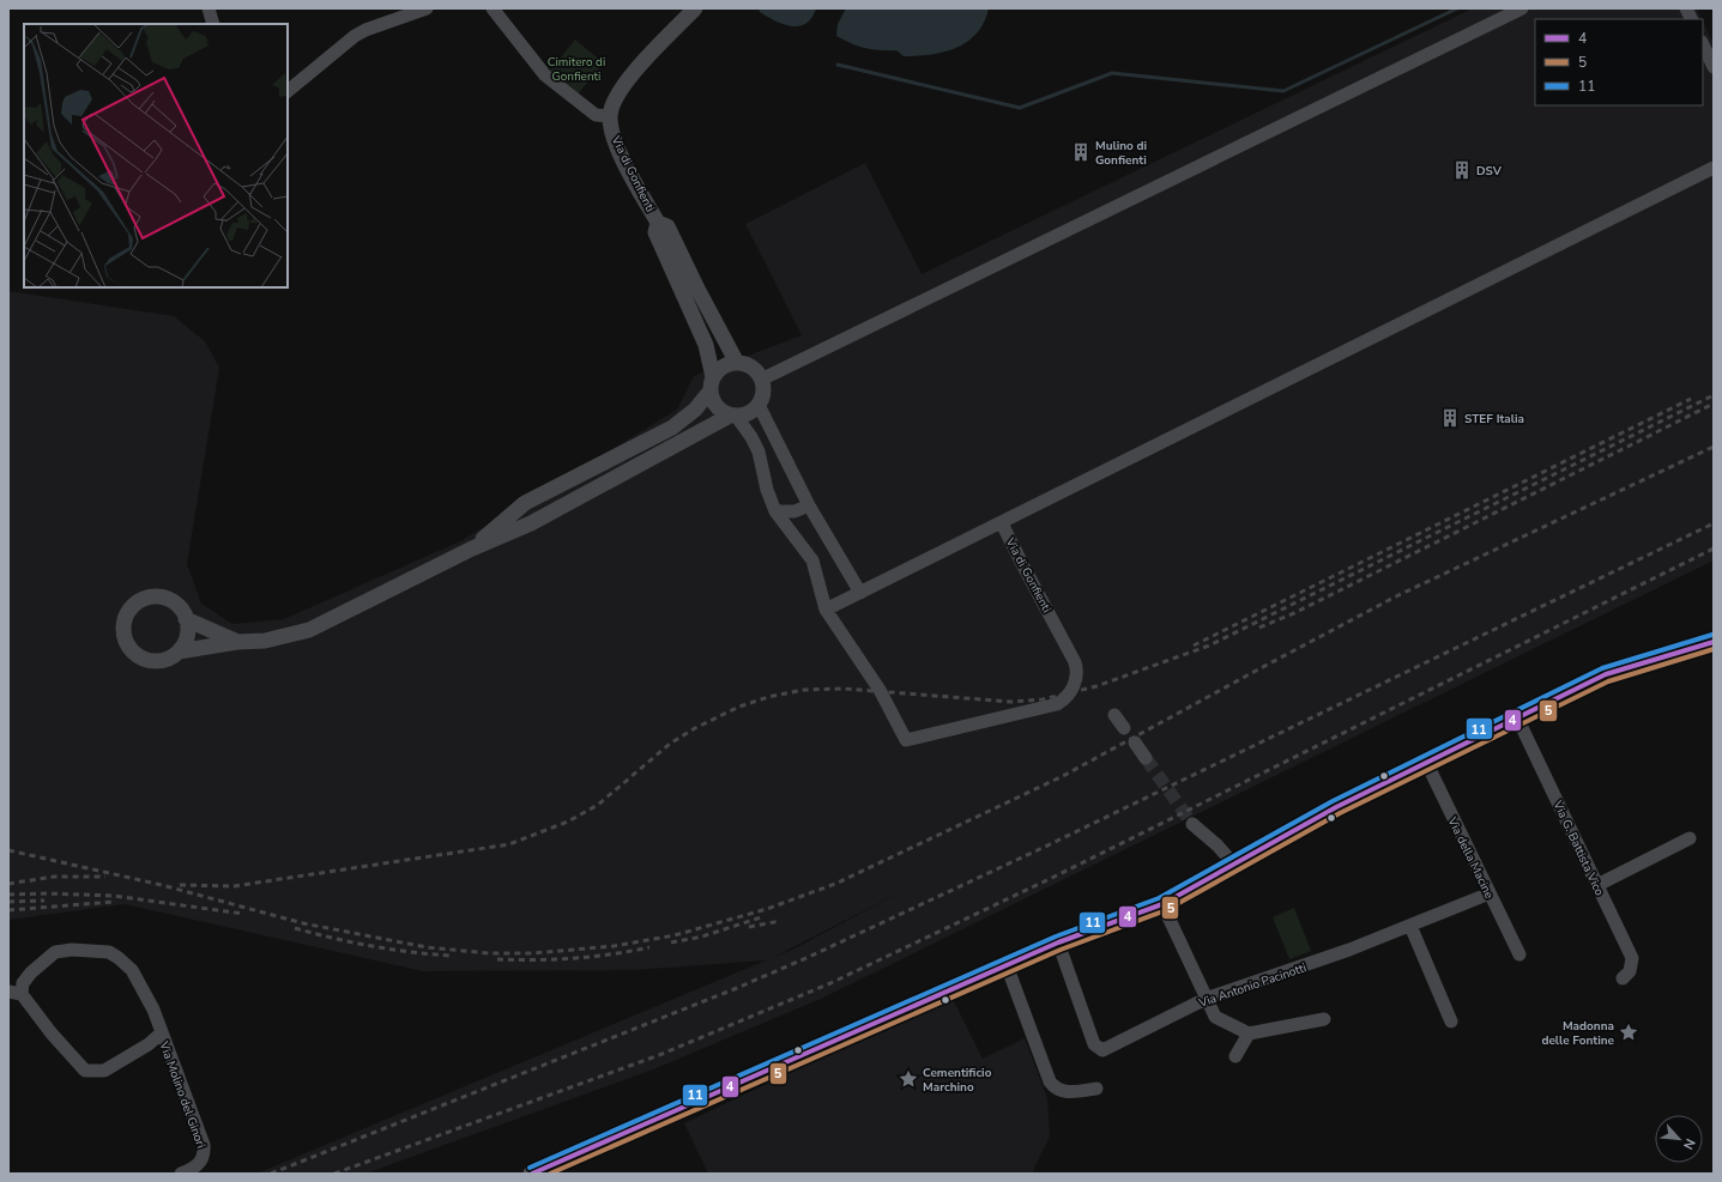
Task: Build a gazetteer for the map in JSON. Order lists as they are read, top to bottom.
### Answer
{
  "streets": {
    "street": [
      "Via di Gonfienti",
      "Via G. Battista Vico",
      "Via della Macine",
      "Via Antonio Pacinotti",
      "Via Molino del Ginori"
    ]
  },
  "crossings": [
    ["Via della Macine", "Via Antonio Pacinotti"]
  ],
  "parks": ["Cimitero di Gonfienti"],
  "places": {
    "building": ["Mulino di Gonfienti", "DSV", "STEF Italia"],
    "place": ["Madonna delle Fontine", "Cementificio Marchino"]
  },
  "lines": ["transit line 11", "transit line 4", "transit line 5"],
  "legend": ["4", "5", "11"],
  "north": "bottom right"
}
